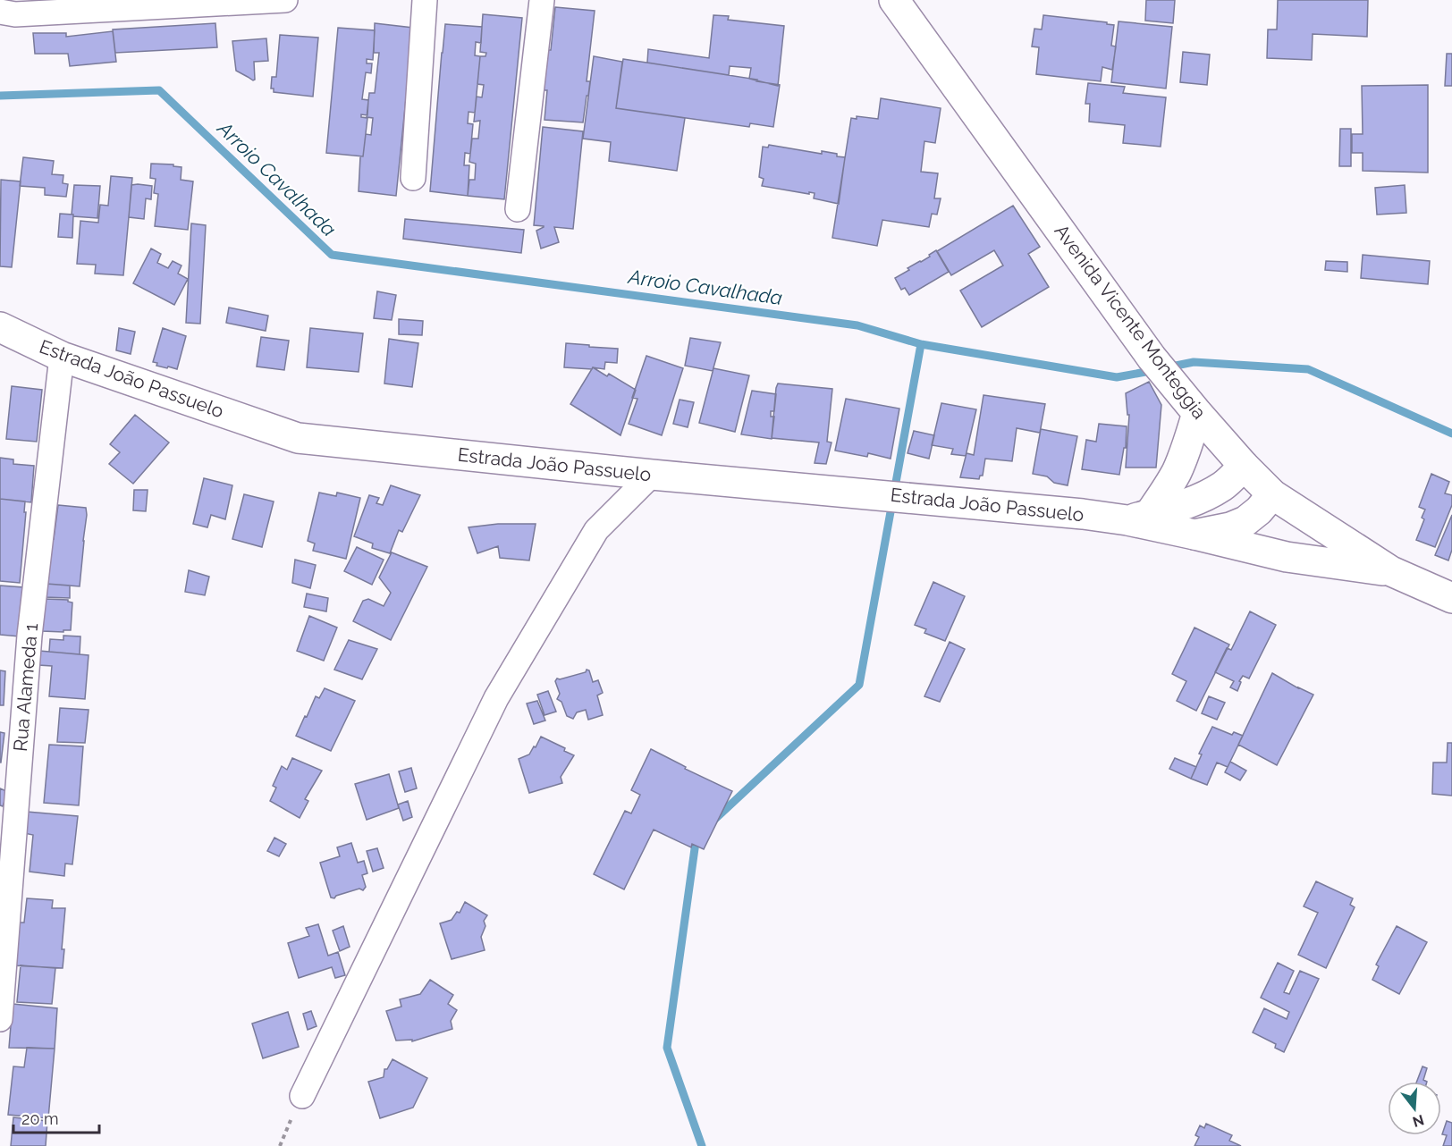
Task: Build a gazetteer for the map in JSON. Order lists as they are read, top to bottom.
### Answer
{
  "streets": {
    "street": ["Avenida Vicente Monteggia", "Estrada João Passuelo", "Rua Alameda 1"]
  },
  "crossings": [
    ["Avenida Vicente Monteggia", "Estrada João Passuelo"],
    ["Estrada João Passuelo", "Rua Alameda 1"]
  ],
  "water": ["Arroio Cavalhada"],
  "scale_bar": "20 m",
  "north": "bottom"
}
